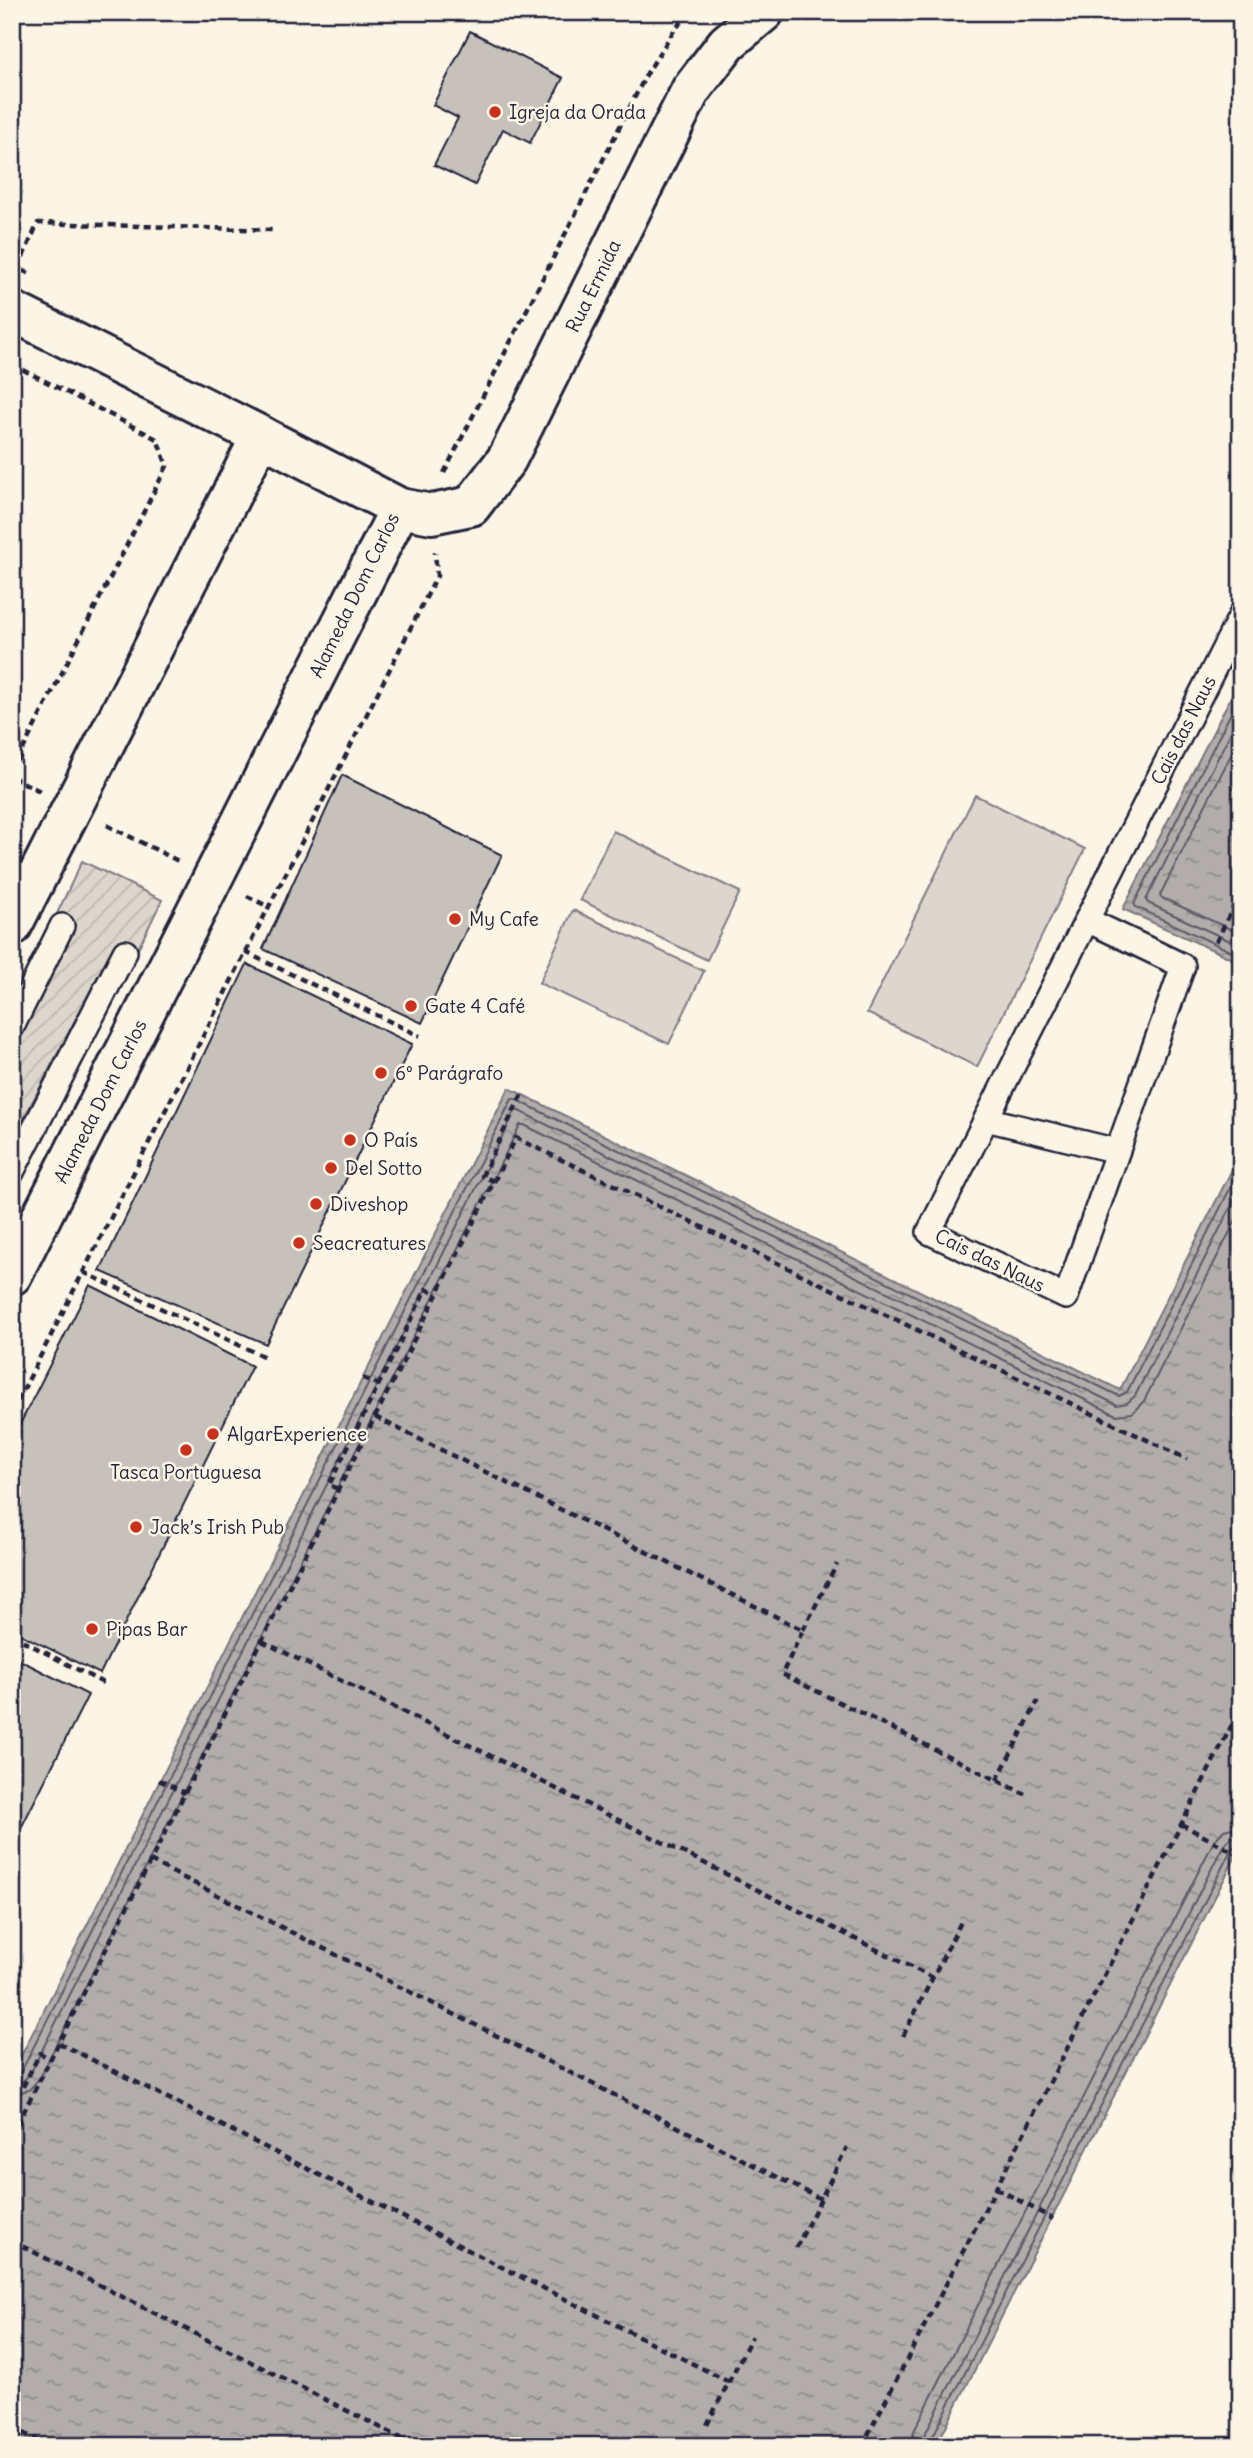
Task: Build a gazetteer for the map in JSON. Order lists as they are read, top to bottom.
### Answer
{
  "streets": {
    "street": ["Rua Ermida", "Alameda Dom Carlos"],
    "lane": ["Cais das Naus"]
  },
  "crossings": [
    ["Rua Ermida", "Alameda Dom Carlos"]
  ],
  "places": [
    "Igreja da Orada",
    "My Cafe",
    "Gate 4 Café",
    "6º Parágrafo",
    "O País",
    "Del Sotto",
    "Diveshop",
    "Seacreatures",
    "AlgarExperience",
    "Tasca Portuguesa",
    "Jack’s Irish Pub",
    "Pipas Bar"
  ]
}
